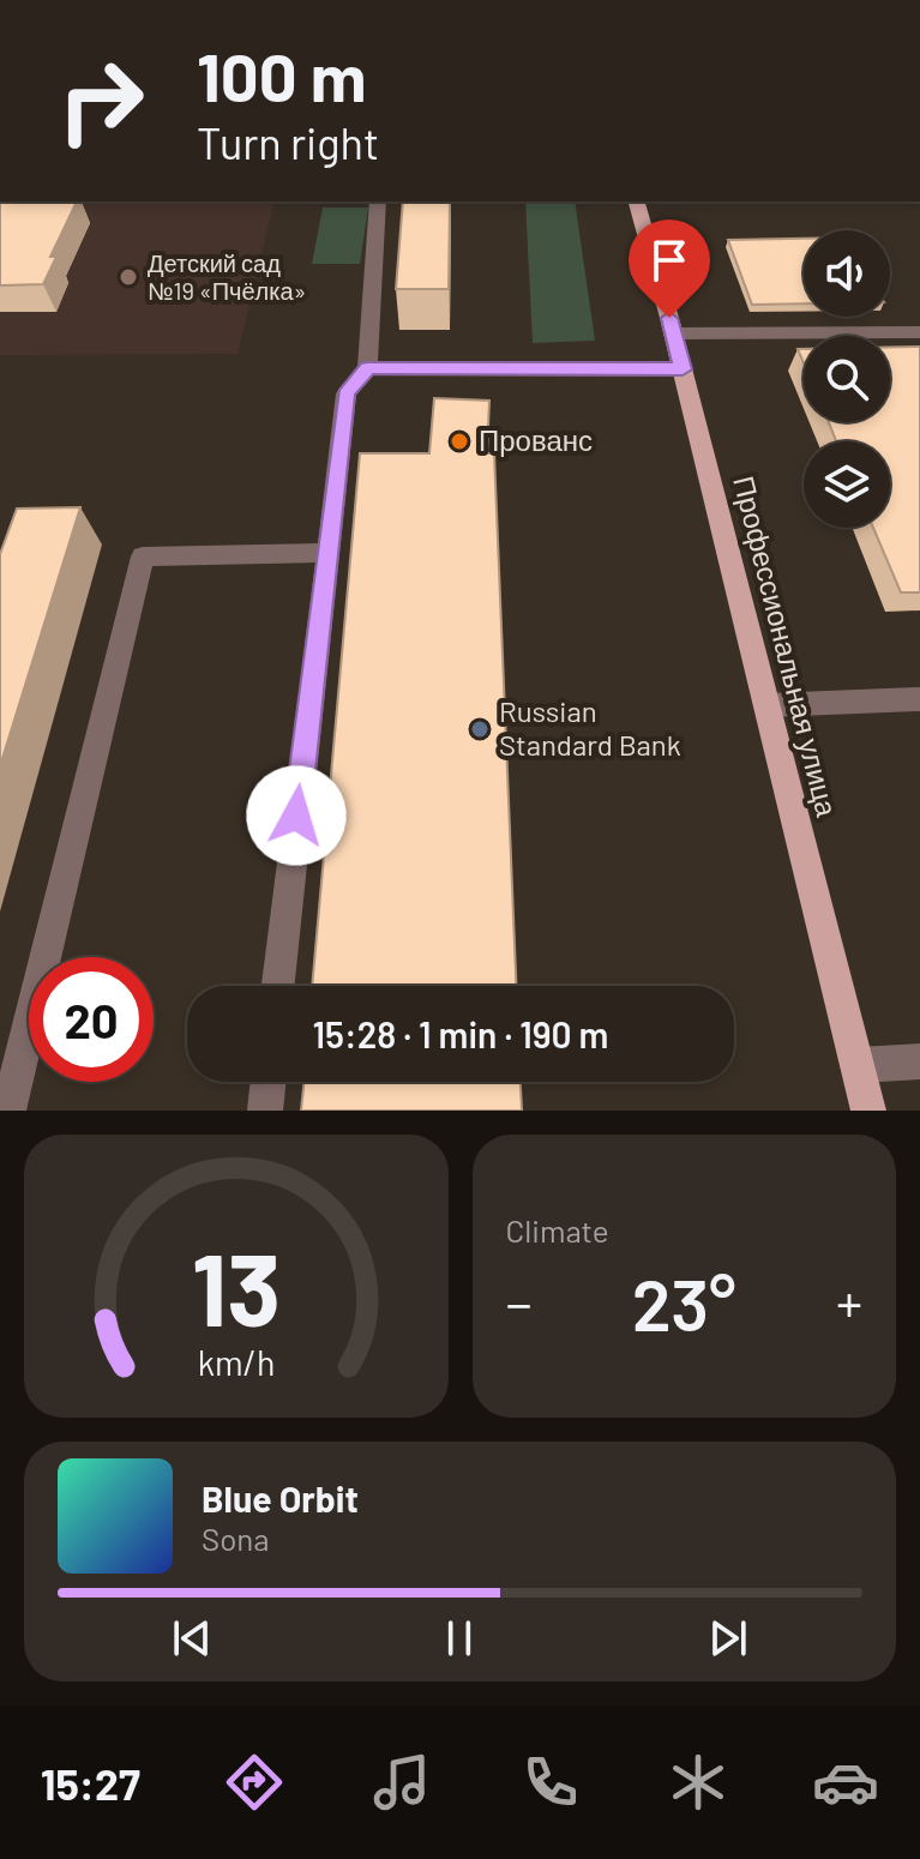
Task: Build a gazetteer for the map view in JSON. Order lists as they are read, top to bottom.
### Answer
{
  "streets": {
    "main road": ["Профессиональная улица"]
  },
  "places": ["Детский сад №19 «Пчёлка»", "Прованс", "Russian Standard Bank"],
  "page": {
    "turn": ["100 m", "Turn right"],
    "limit": "20",
    "trip": "15:28 · 1 min · 190 m",
    "tile": "Climate",
    "heat": ["−", "23°", "+"],
    "song": ["Blue Orbit", "Sona"],
    "tabs": "15:27",
    "gauge": ["13", "km/h"]
  }
}
